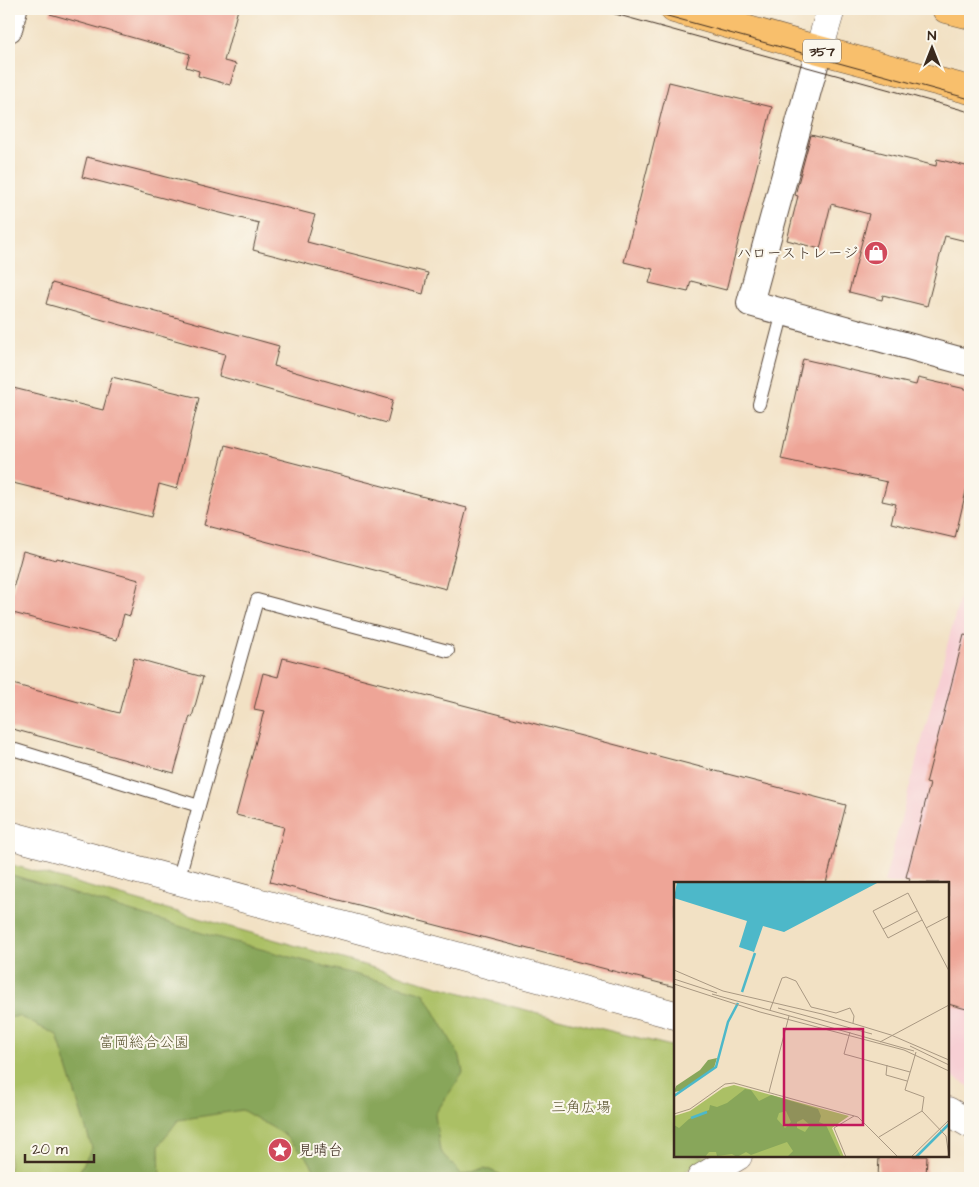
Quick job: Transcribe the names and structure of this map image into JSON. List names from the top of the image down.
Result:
{
  "streets": {
    "highway": ["357"]
  },
  "parks": ["富岡総合公園", "三角広場"],
  "places": {
    "shop": ["ハローストレージ"],
    "place": ["見晴台"]
  },
  "scale_bar": "20 m",
  "north": "top"
}
